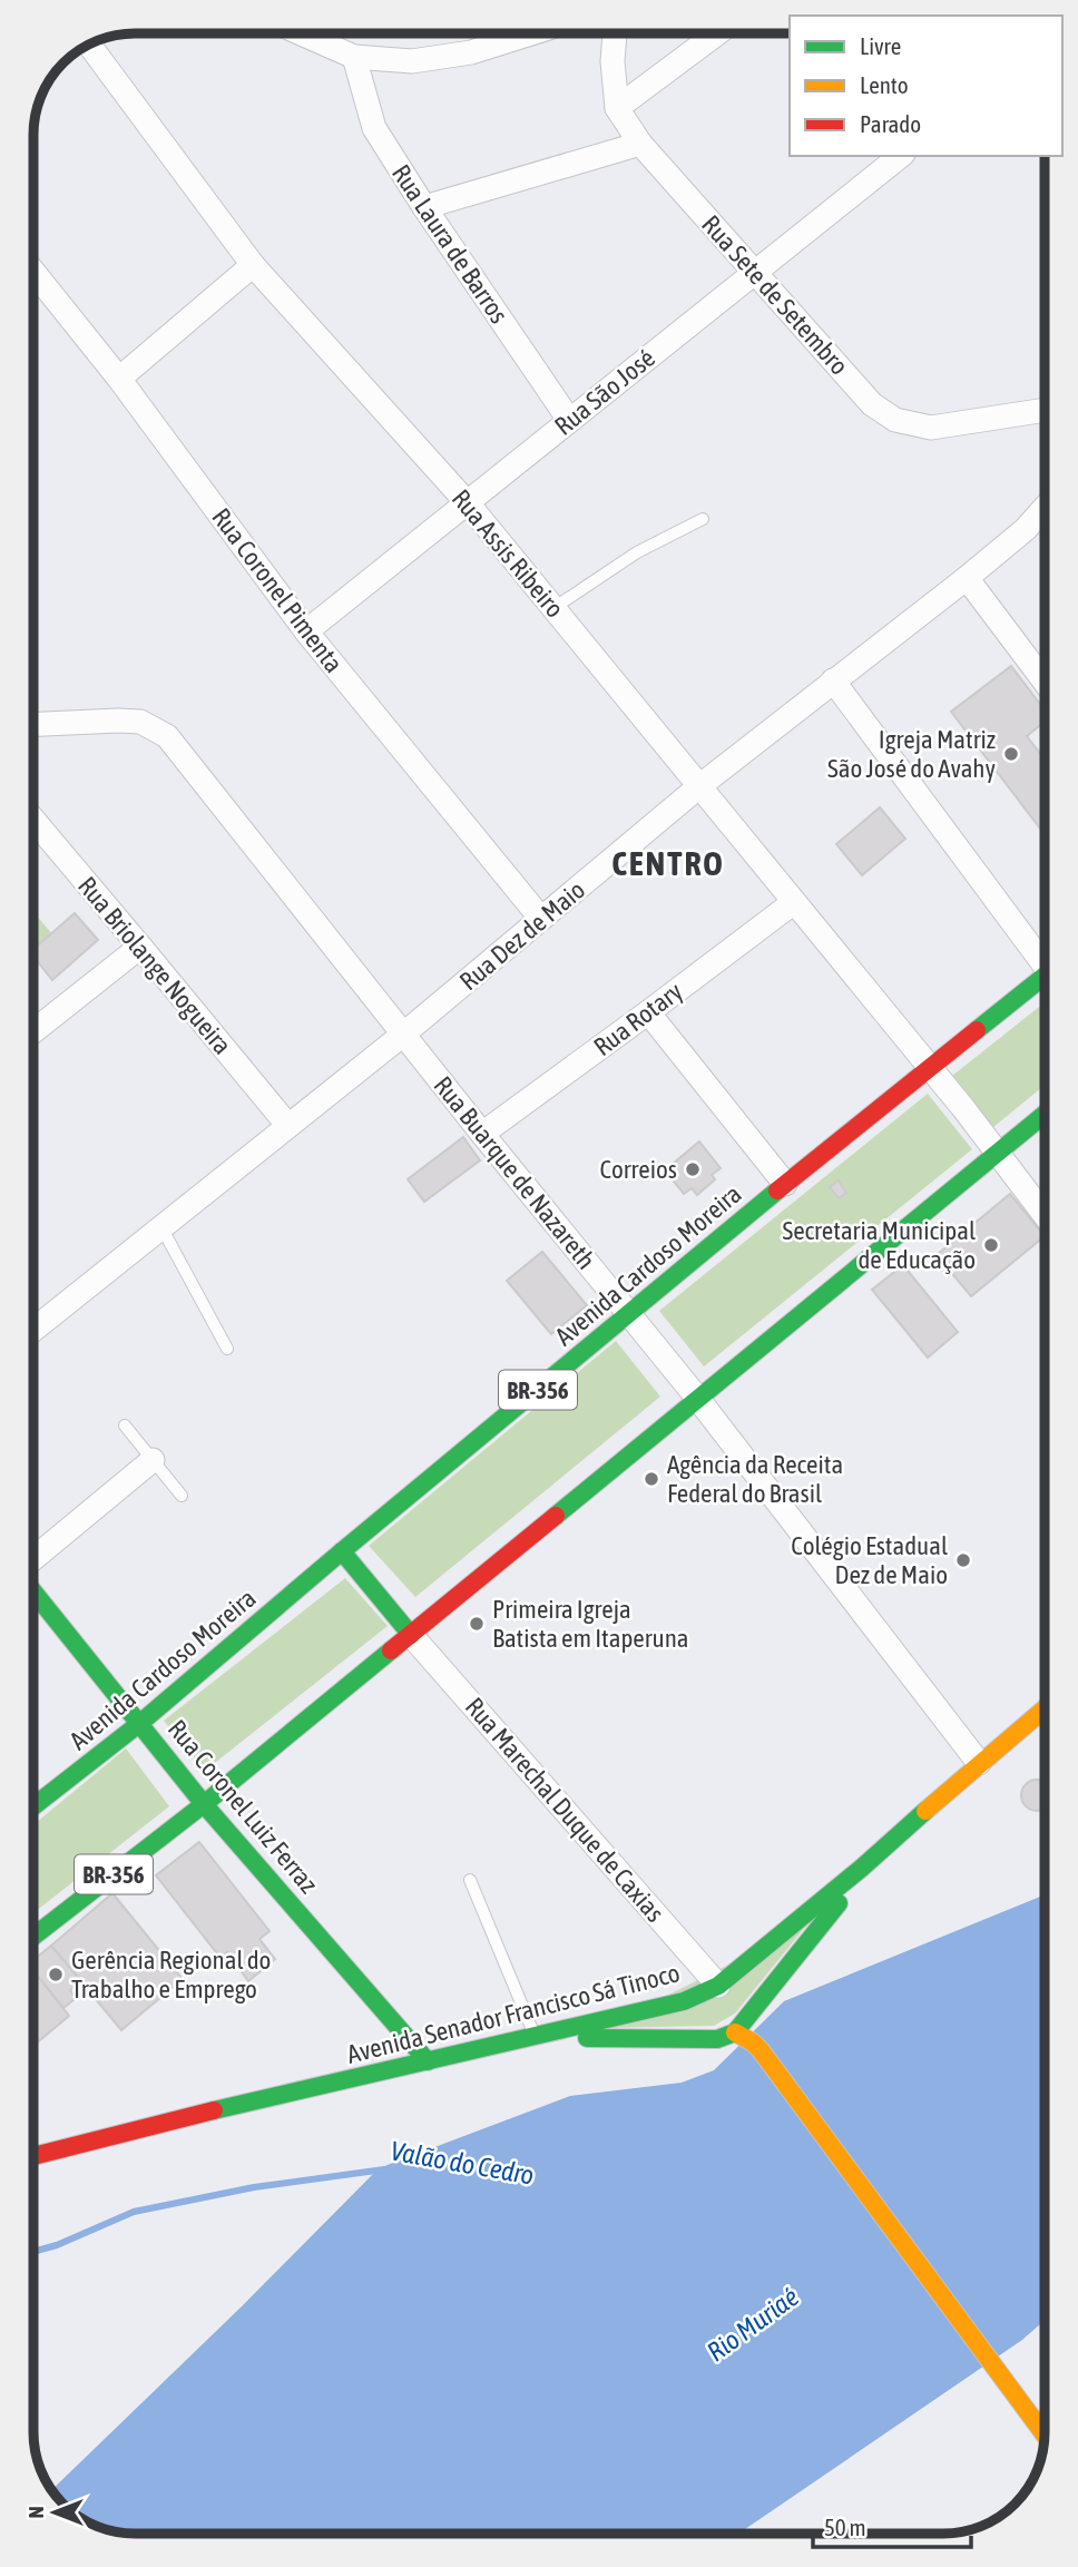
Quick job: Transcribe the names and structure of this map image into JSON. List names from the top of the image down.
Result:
{
  "streets": {
    "main road": [
      "Avenida Cardoso Moreira",
      "BR-356",
      "Rua Coronel Luiz Ferraz",
      "Avenida Senador Francisco Sá Tinoco"
    ],
    "street": [
      "Rua Laura de Barros",
      "Rua Sete de Setembro",
      "Rua São José",
      "Rua Assis Ribeiro",
      "Rua Coronel Pimenta",
      "Rua Dez de Maio",
      "Rua Briolange Nogueira",
      "Rua Rotary",
      "Rua Buarque de Nazareth",
      "Rua Marechal Duque de Caxias"
    ]
  },
  "crossings": [
    ["Rua Laura de Barros", "Rua São José"],
    ["Rua Sete de Setembro", "Rua São José"],
    ["Rua São José", "Rua Assis Ribeiro"],
    ["Rua São José", "Rua Coronel Pimenta"],
    ["Rua Assis Ribeiro", "Rua Dez de Maio"],
    ["Rua Assis Ribeiro", "Rua Rotary"],
    ["Rua Assis Ribeiro", "Avenida Cardoso Moreira"],
    ["Rua Assis Ribeiro", "BR-356"],
    ["Rua Coronel Pimenta", "Rua Dez de Maio"],
    ["Rua Dez de Maio", "Rua Briolange Nogueira"],
    ["Rua Dez de Maio", "Rua Buarque de Nazareth"],
    ["Rua Rotary", "Rua Buarque de Nazareth"],
    ["Rua Buarque de Nazareth", "Avenida Cardoso Moreira"],
    ["Rua Buarque de Nazareth", "BR-356"],
    ["Rua Buarque de Nazareth", "Avenida Senador Francisco Sá Tinoco"],
    ["Avenida Cardoso Moreira", "Rua Coronel Luiz Ferraz"],
    ["BR-356", "Rua Coronel Luiz Ferraz"],
    ["BR-356", "Rua Marechal Duque de Caxias"],
    ["Rua Coronel Luiz Ferraz", "Avenida Senador Francisco Sá Tinoco"],
    ["Rua Marechal Duque de Caxias", "Avenida Senador Francisco Sá Tinoco"]
  ],
  "districts": ["CENTRO"],
  "water": ["Valão do Cedro", "Rio Muriaé"],
  "places": [
    "Igreja Matriz São José do Avahy",
    "Correios",
    "Secretaria Municipal de Educação",
    "Agência da Receita Federal do Brasil",
    "Colégio Estadual Dez de Maio",
    "Primeira Igreja Batista em Itaperuna",
    "Gerência Regional do Trabalho e Emprego"
  ],
  "legend": ["Livre", "Lento", "Parado"],
  "scale_bar": "50 m",
  "north": "left"
}
